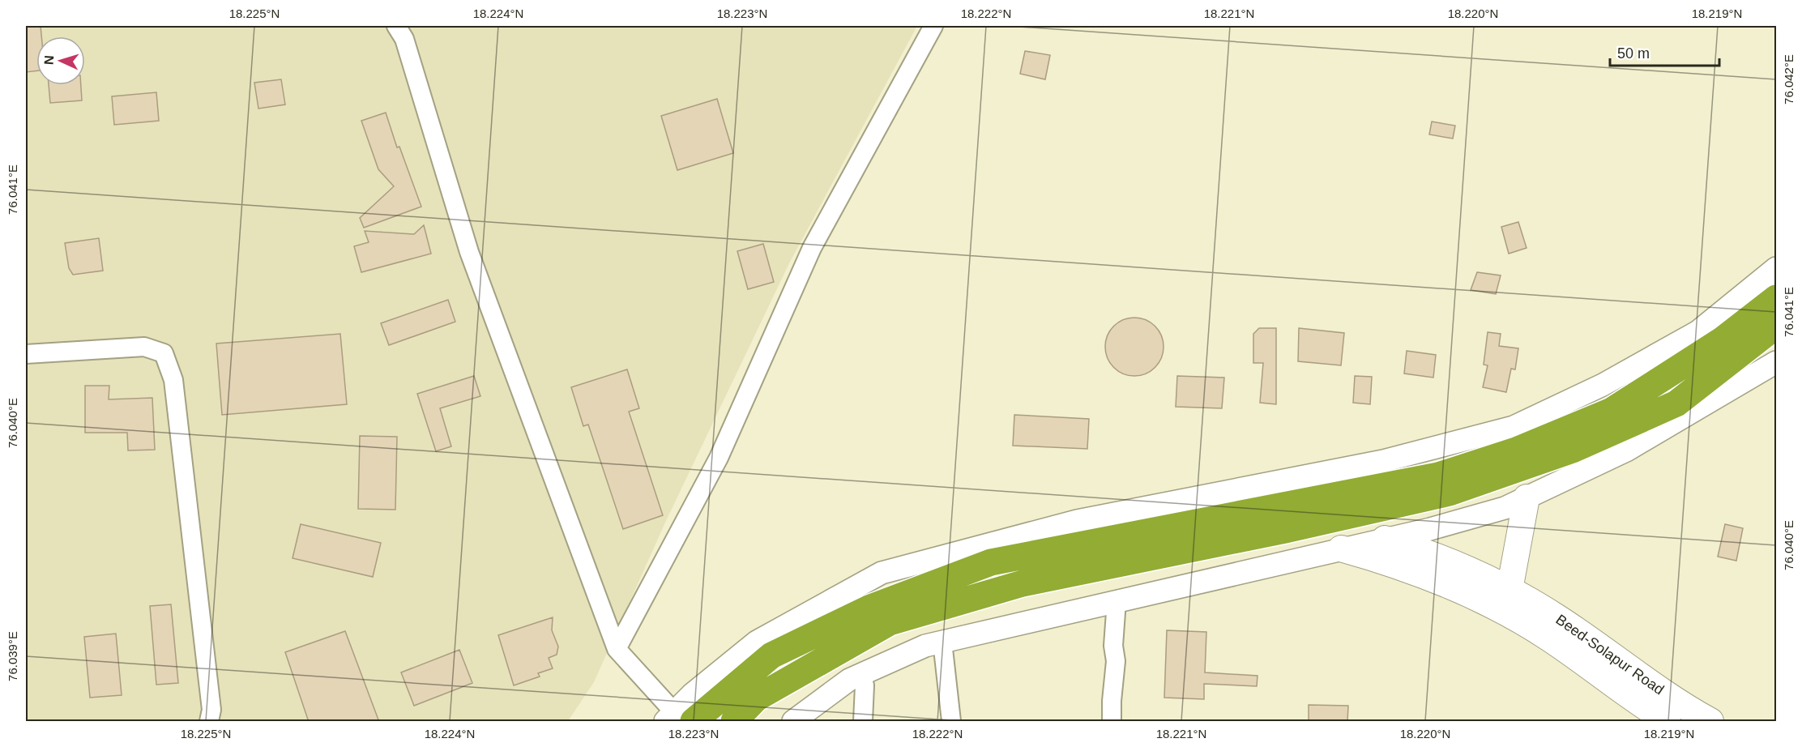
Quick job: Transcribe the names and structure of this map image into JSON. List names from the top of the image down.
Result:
{
  "streets": {
    "main road": ["Beed-Solapur Road"]
  },
  "scale_bar": "50 m",
  "north": "left",
  "coordinates": [
    "18.225°N",
    "18.224°N",
    "18.223°N",
    "18.222°N",
    "18.221°N",
    "18.220°N",
    "18.219°N",
    "76.042°E",
    "76.041°E",
    "76.040°E",
    "76.039°E"
  ]
}
